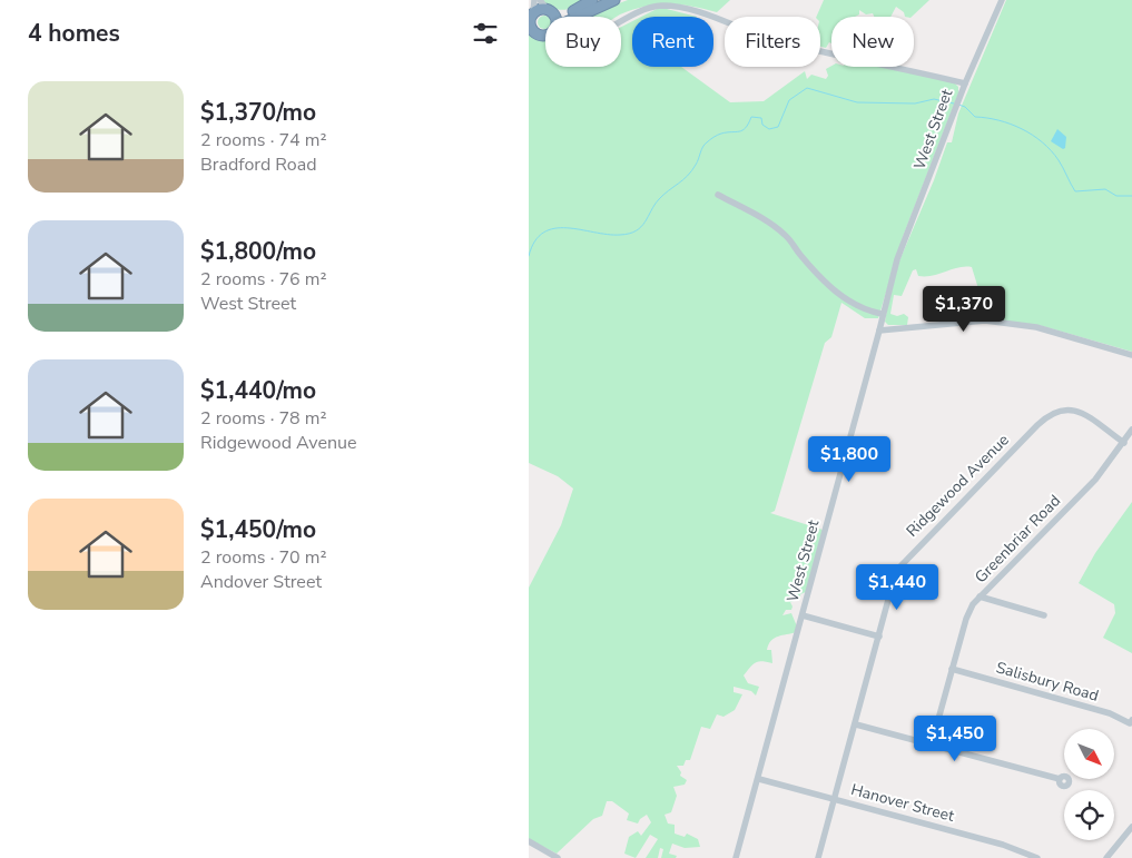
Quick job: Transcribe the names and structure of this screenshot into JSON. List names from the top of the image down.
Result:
{
  "streets": {
    "street": [
      "West Street",
      "Ridgewood Avenue",
      "Greenbriar Road",
      "Salisbury Road",
      "Hanover Street"
    ]
  },
  "crossings": [
    ["West Street", "Hanover Street"],
    ["Ridgewood Avenue", "Greenbriar Road"],
    ["Ridgewood Avenue", "Hanover Street"],
    ["Greenbriar Road", "Salisbury Road"]
  ],
  "north": "bottom right",
  "page": {
    "heading": "4 homes",
    "chip": [
      "Buy",
      "Rent",
      "Filters",
      "New"
    ],
    "list": [
      {
        "name": "$1,370/mo",
        "note": "2 rooms · 74 m² · Bradford Road"
      },
      {
        "name": "$1,800/mo",
        "note": "2 rooms · 76 m² · West Street"
      },
      {
        "name": "$1,440/mo",
        "note": "2 rooms · 78 m² · Ridgewood Avenue"
      },
      {
        "name": "$1,450/mo",
        "note": "2 rooms · 70 m² · Andover Street"
      }
    ],
    "price": [
      "$1,370",
      "$1,800",
      "$1,440",
      "$1,450"
    ]
  }
}
